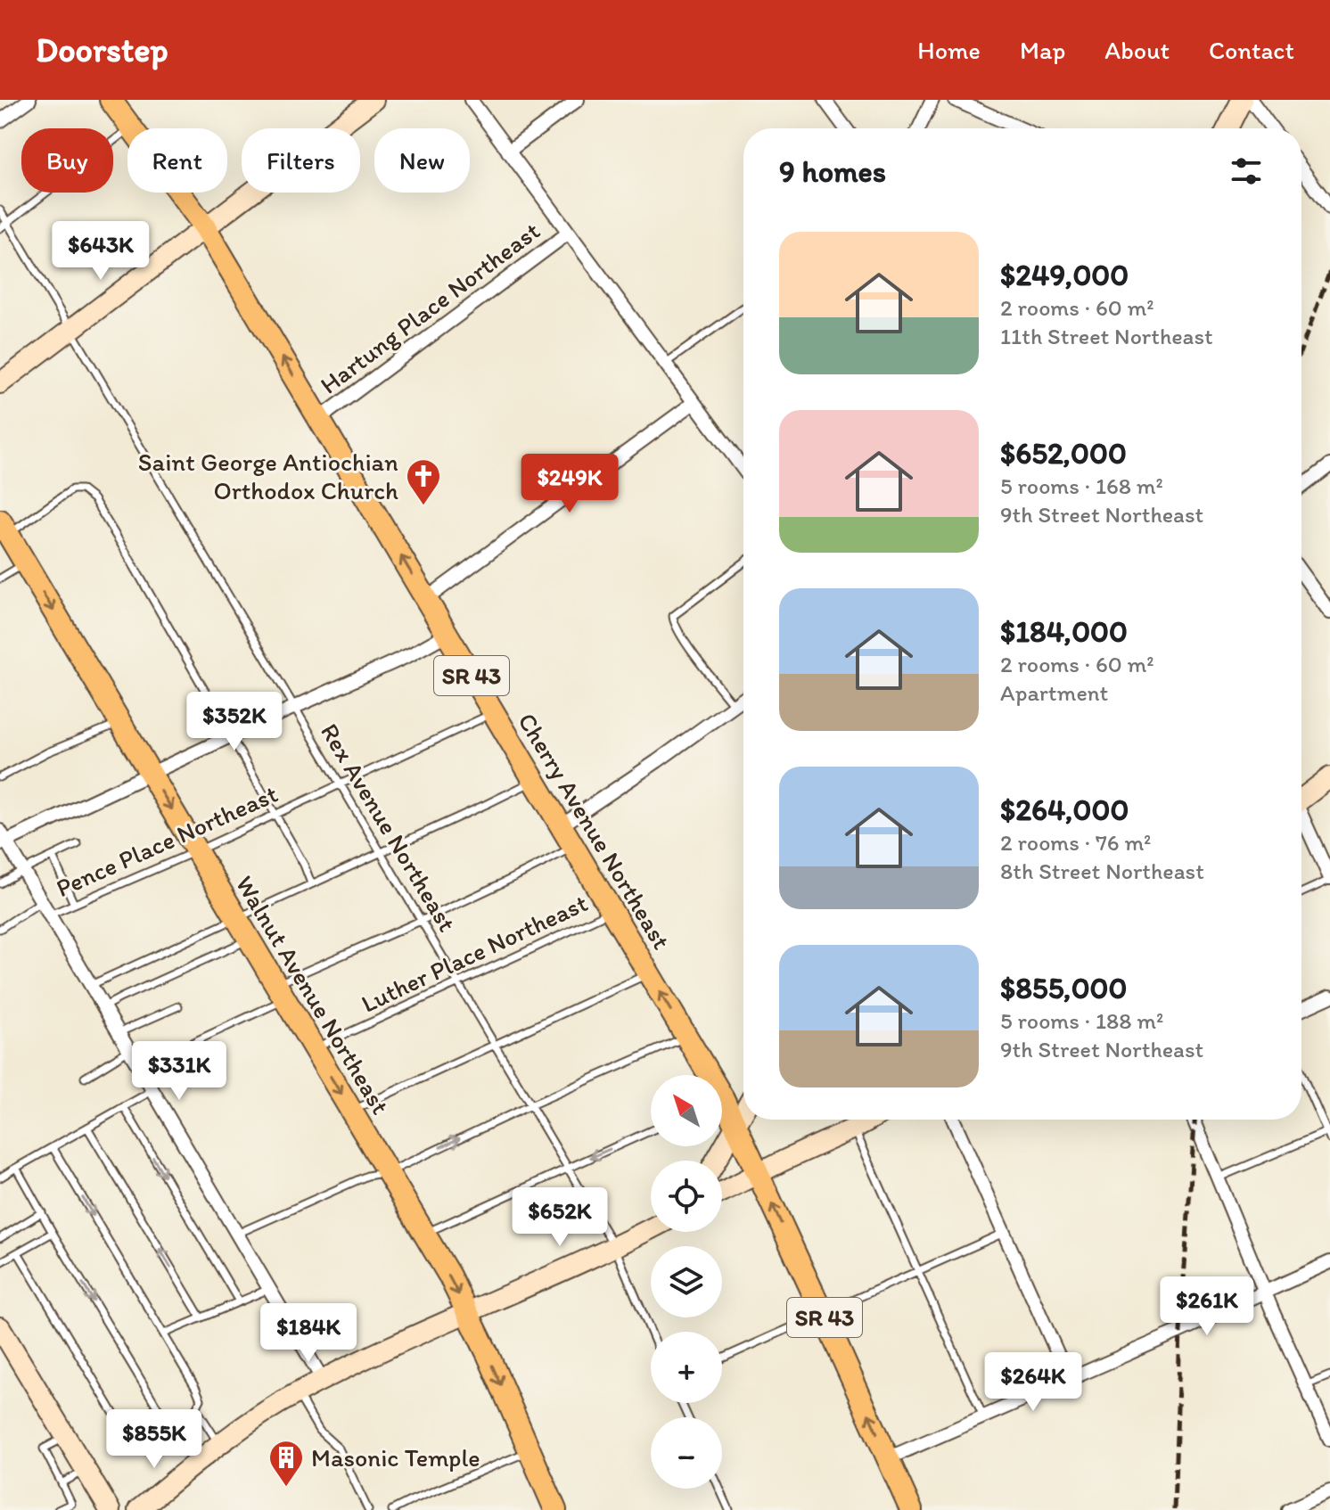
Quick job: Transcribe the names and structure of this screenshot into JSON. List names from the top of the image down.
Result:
{
  "streets": {
    "main road": ["SR 43", "Cherry Avenue Northeast", "Walnut Avenue Northeast"],
    "street": ["Hartung Place Northeast"],
    "lane": ["Rex Avenue Northeast", "Pence Place Northeast", "Luther Place Northeast"]
  },
  "crossings": [
    ["Hartung Place Northeast", "Cherry Avenue Northeast"],
    ["Rex Avenue Northeast", "Pence Place Northeast"],
    ["Rex Avenue Northeast", "Luther Place Northeast"],
    ["Cherry Avenue Northeast", "Pence Place Northeast"],
    ["Cherry Avenue Northeast", "Luther Place Northeast"],
    ["Pence Place Northeast", "Walnut Avenue Northeast"],
    ["Luther Place Northeast", "Walnut Avenue Northeast"]
  ],
  "one_way": ["Cherry Avenue Northeast", "Walnut Avenue Northeast"],
  "places": {
    "church": ["Saint George Antiochian Orthodox Church"],
    "building": ["Masonic Temple"]
  },
  "north": "top left",
  "page": {
    "header": "Doorstep",
    "nav": [
      "Home",
      "Map",
      "About",
      "Contact"
    ],
    "chip": [
      "Buy",
      "Rent",
      "Filters",
      "New"
    ],
    "heading": "9 homes",
    "list": [
      {
        "name": "$249,000",
        "note": "2 rooms · 60 m² · 11th Street Northeast"
      },
      {
        "name": "$652,000",
        "note": "5 rooms · 168 m² · 9th Street Northeast"
      },
      {
        "name": "$184,000",
        "note": "2 rooms · 60 m² · Apartment"
      },
      {
        "name": "$264,000",
        "note": "2 rooms · 76 m² · 8th Street Northeast"
      },
      {
        "name": "$855,000",
        "note": "5 rooms · 188 m² · 9th Street Northeast"
      }
    ],
    "price": [
      "$643K",
      "$249K",
      "$352K",
      "$331K",
      "$652K",
      "$261K",
      "$184K",
      "$264K",
      "$855K"
    ],
    "map_buttons": ["+", "−"]
  }
}
